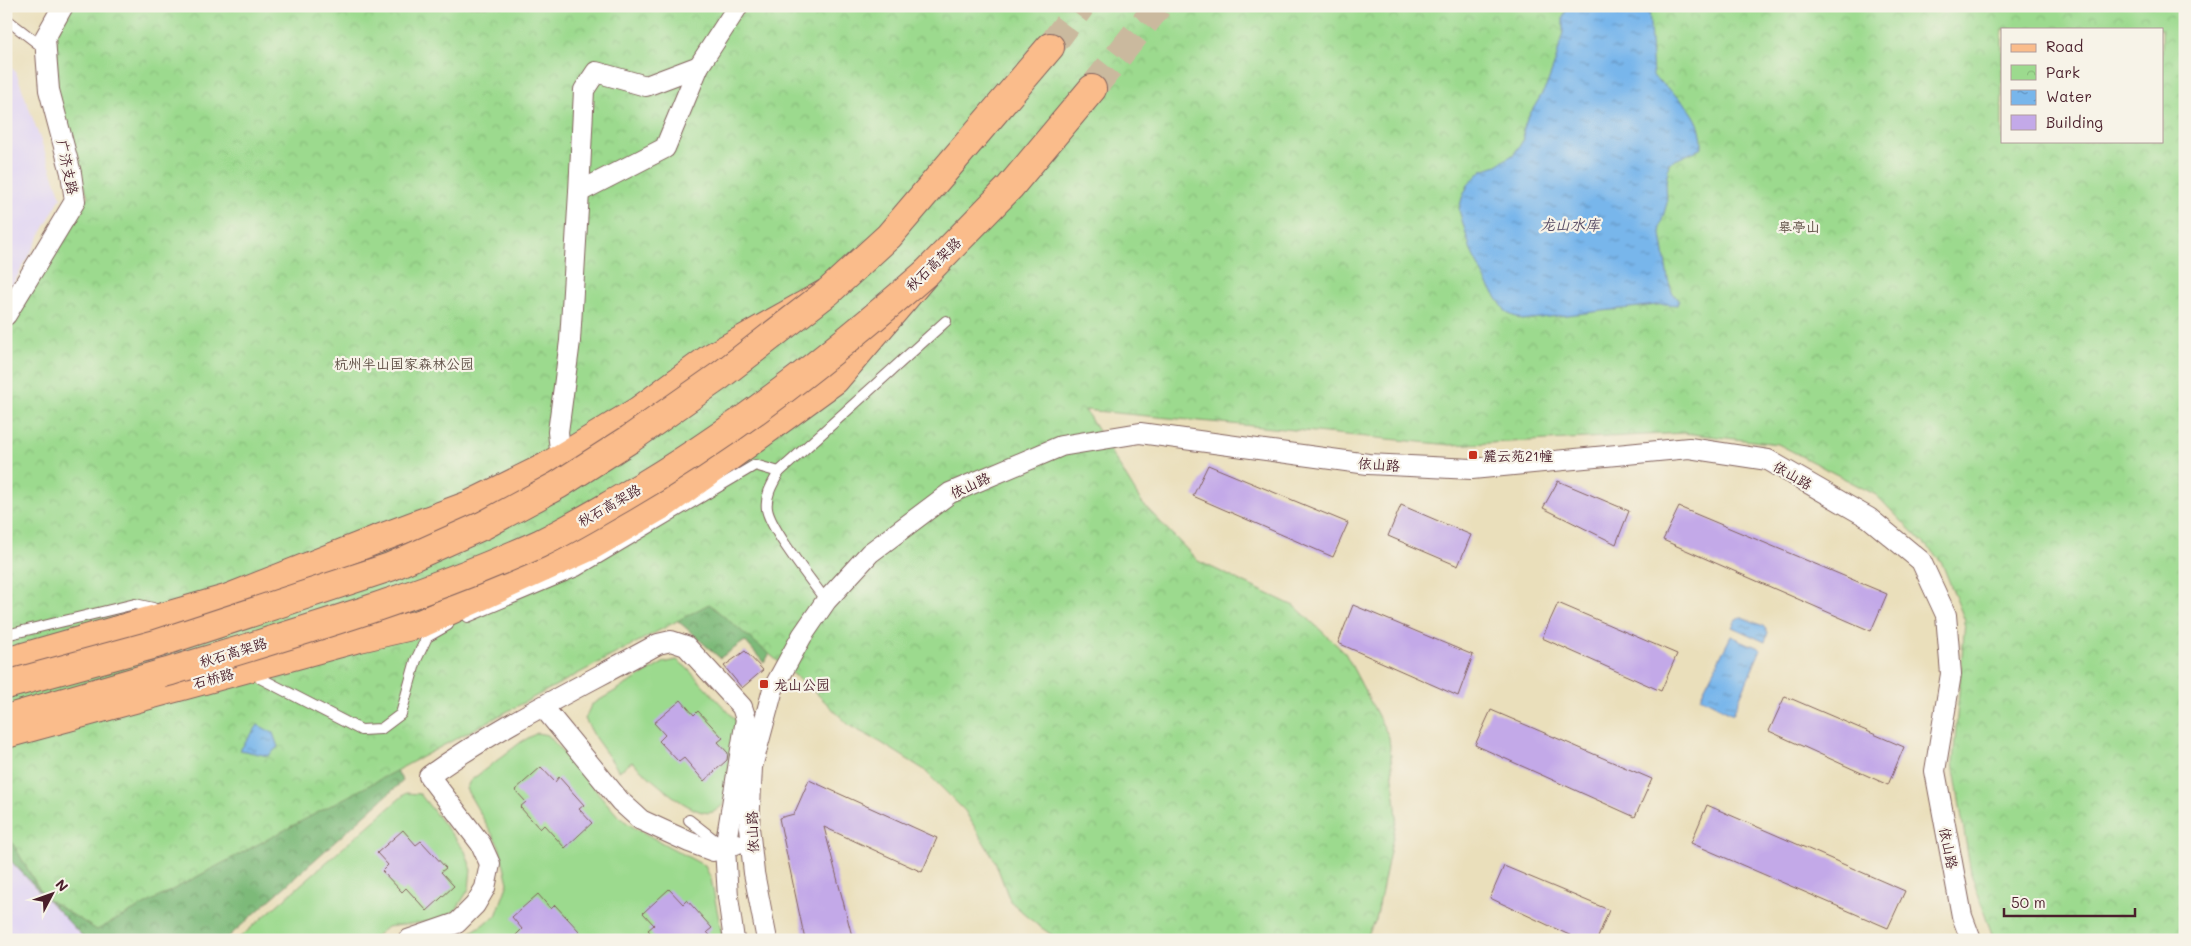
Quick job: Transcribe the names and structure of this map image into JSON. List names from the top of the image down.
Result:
{
  "streets": {
    "main road": ["秋石高架路", "石桥路"],
    "street": ["广济支路", "依山路"]
  },
  "crossings": [
    ["秋石高架路", "石桥路"]
  ],
  "water": ["龙山水库"],
  "parks": ["皋亭山", "杭州半山国家森林公园"],
  "places": {
    "transit": ["麓云苑21幢", "龙山公园"]
  },
  "legend": [
    "Road",
    "Park",
    "Water",
    "Building"
  ],
  "scale_bar": "50 m",
  "north": "top right"
}
